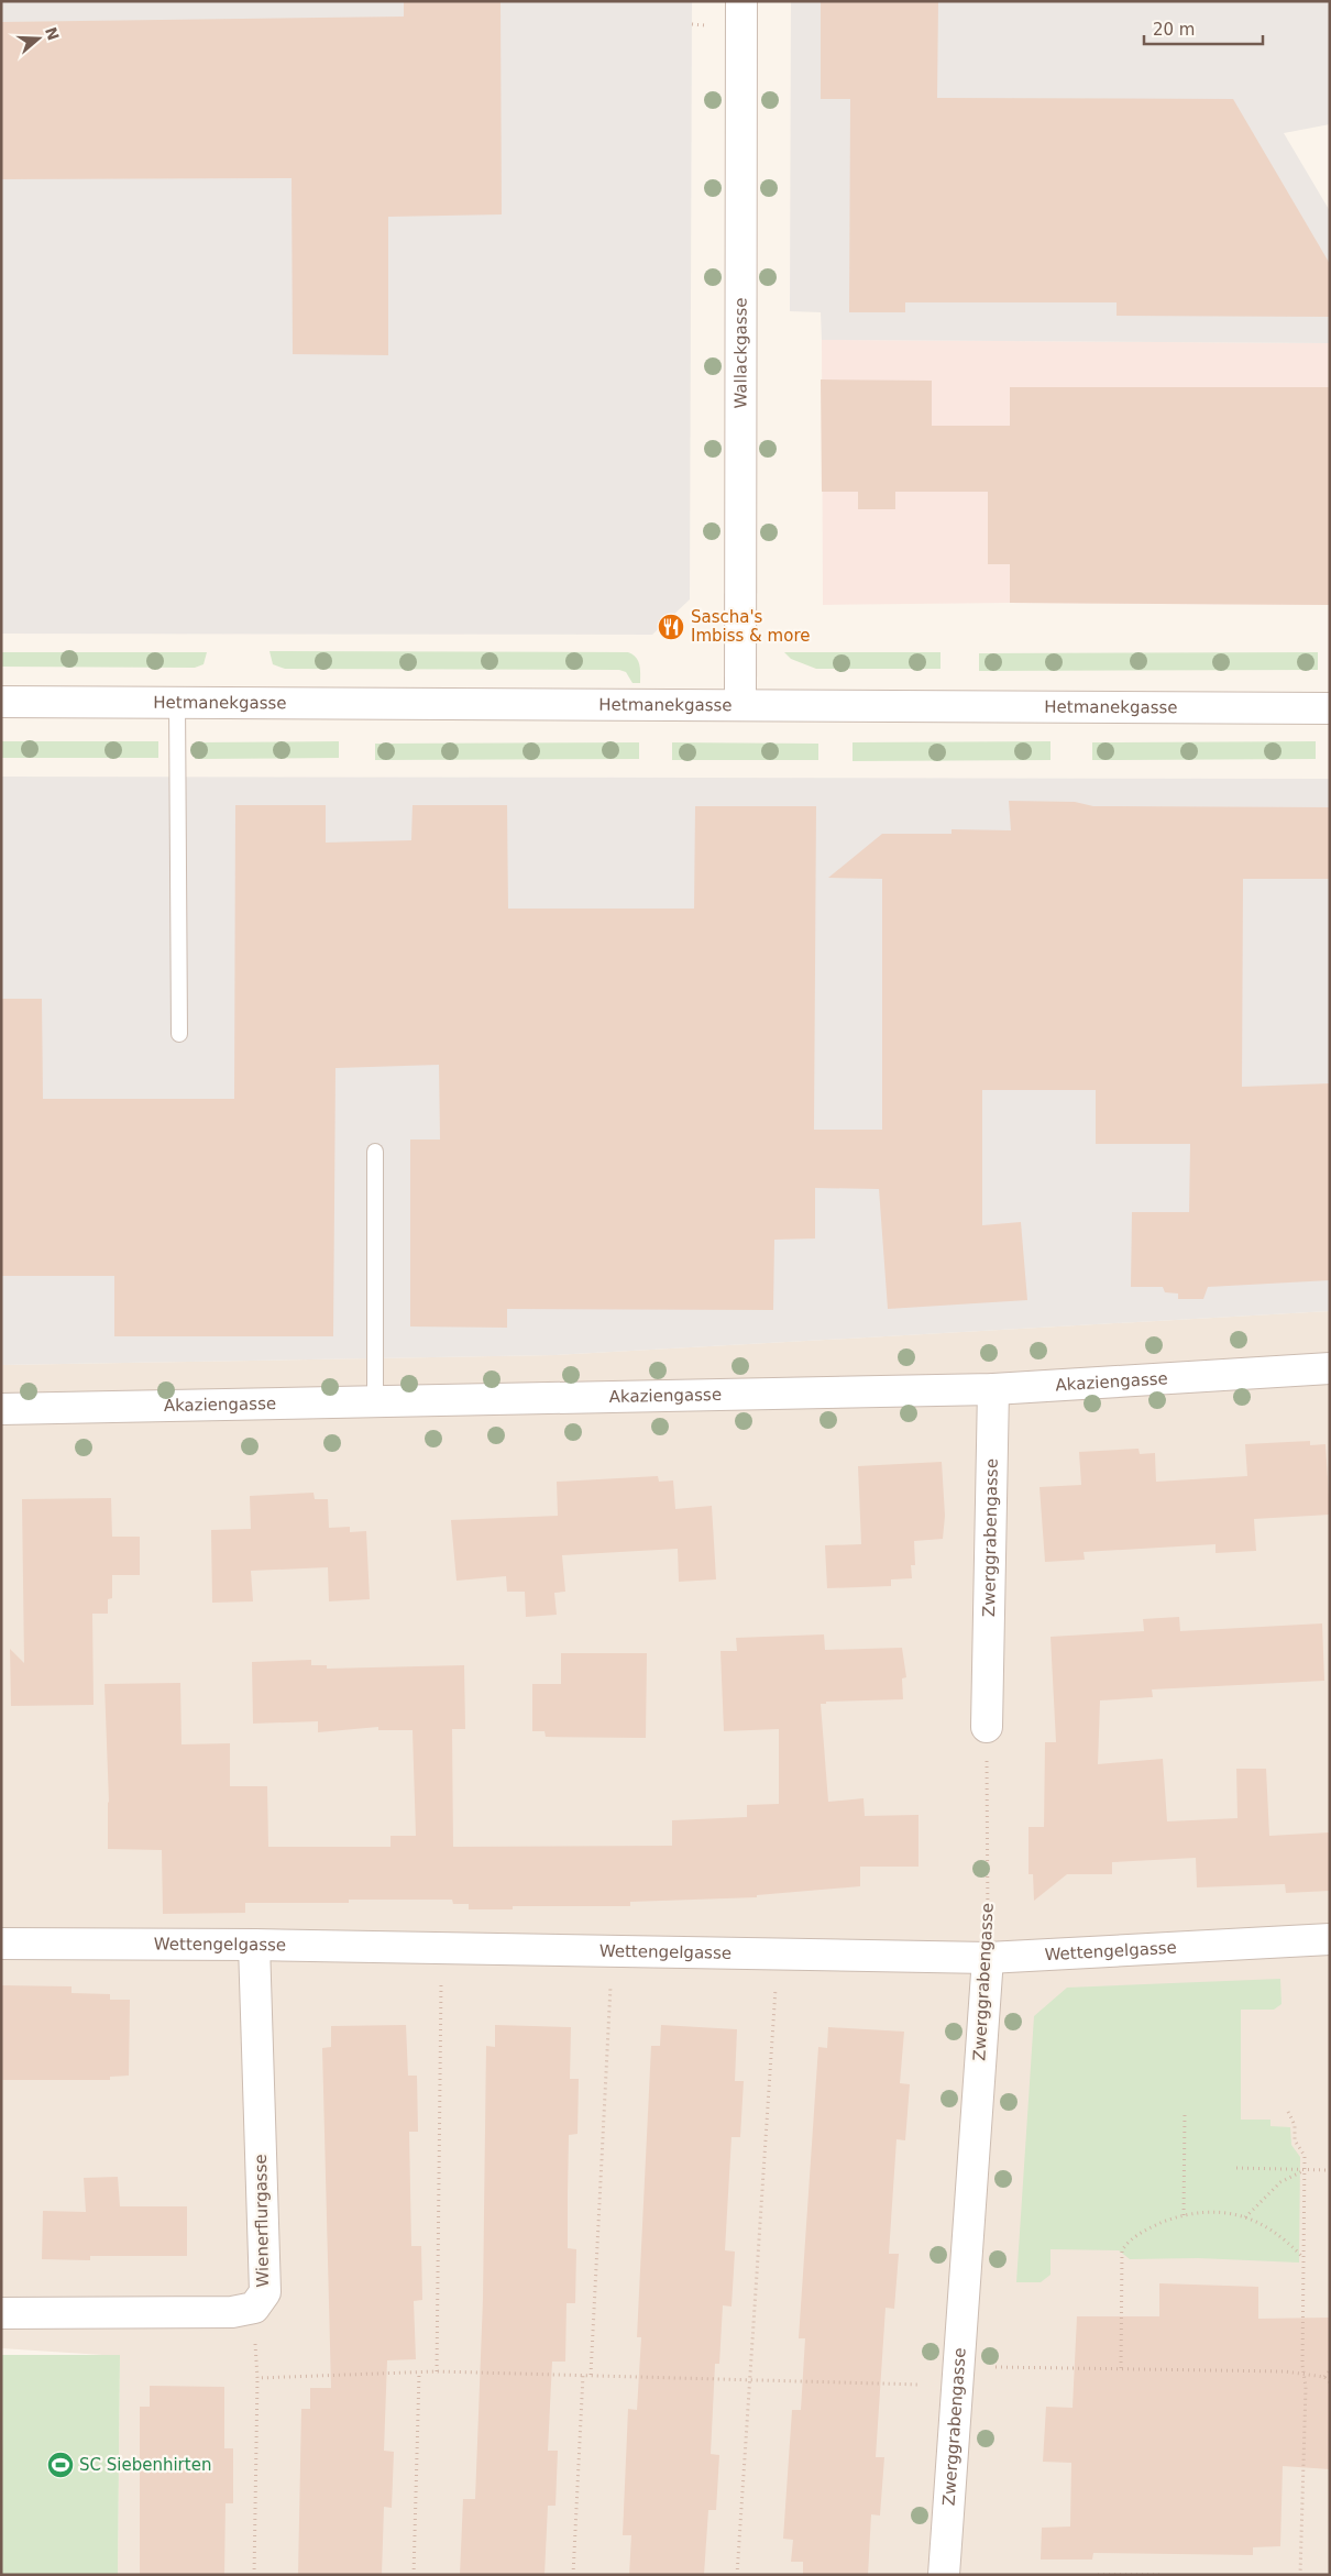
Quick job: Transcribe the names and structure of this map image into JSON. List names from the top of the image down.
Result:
{
  "streets": {
    "street": [
      "Wallackgasse",
      "Hetmanekgasse",
      "Akaziengasse",
      "Zwerggrabengasse",
      "Wettengelgasse",
      "Wienerflurgasse"
    ]
  },
  "crossings": [
    ["Wallackgasse", "Hetmanekgasse"],
    ["Akaziengasse", "Zwerggrabengasse"],
    ["Zwerggrabengasse", "Wettengelgasse"],
    ["Wettengelgasse", "Wienerflurgasse"]
  ],
  "places": {
    "restaurant": ["Sascha's Imbiss & more"],
    "sports": ["SC Siebenhirten"]
  },
  "scale_bar": "20 m",
  "north": "right"
}
